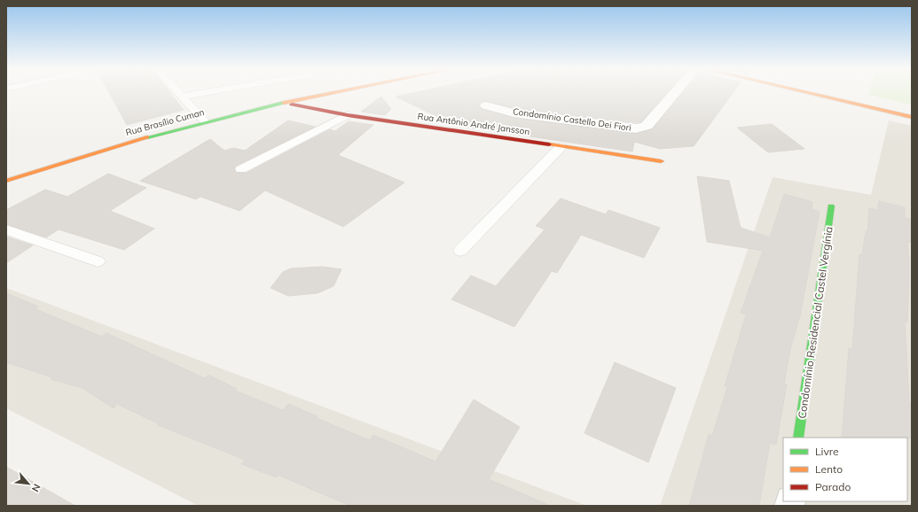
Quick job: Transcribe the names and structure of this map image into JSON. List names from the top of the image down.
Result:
{
  "streets": {
    "street": [
      "Condomínio Castello Dei Fiori",
      "Rua Brasílio Cuman",
      "Rua Antônio André Jansson",
      "Condomínio Residencial Castel Vergínia"
    ]
  },
  "crossings": [
    ["Rua Brasílio Cuman", "Rua Antônio André Jansson"]
  ],
  "legend": ["Livre", "Lento", "Parado"],
  "north": "bottom right"
}
